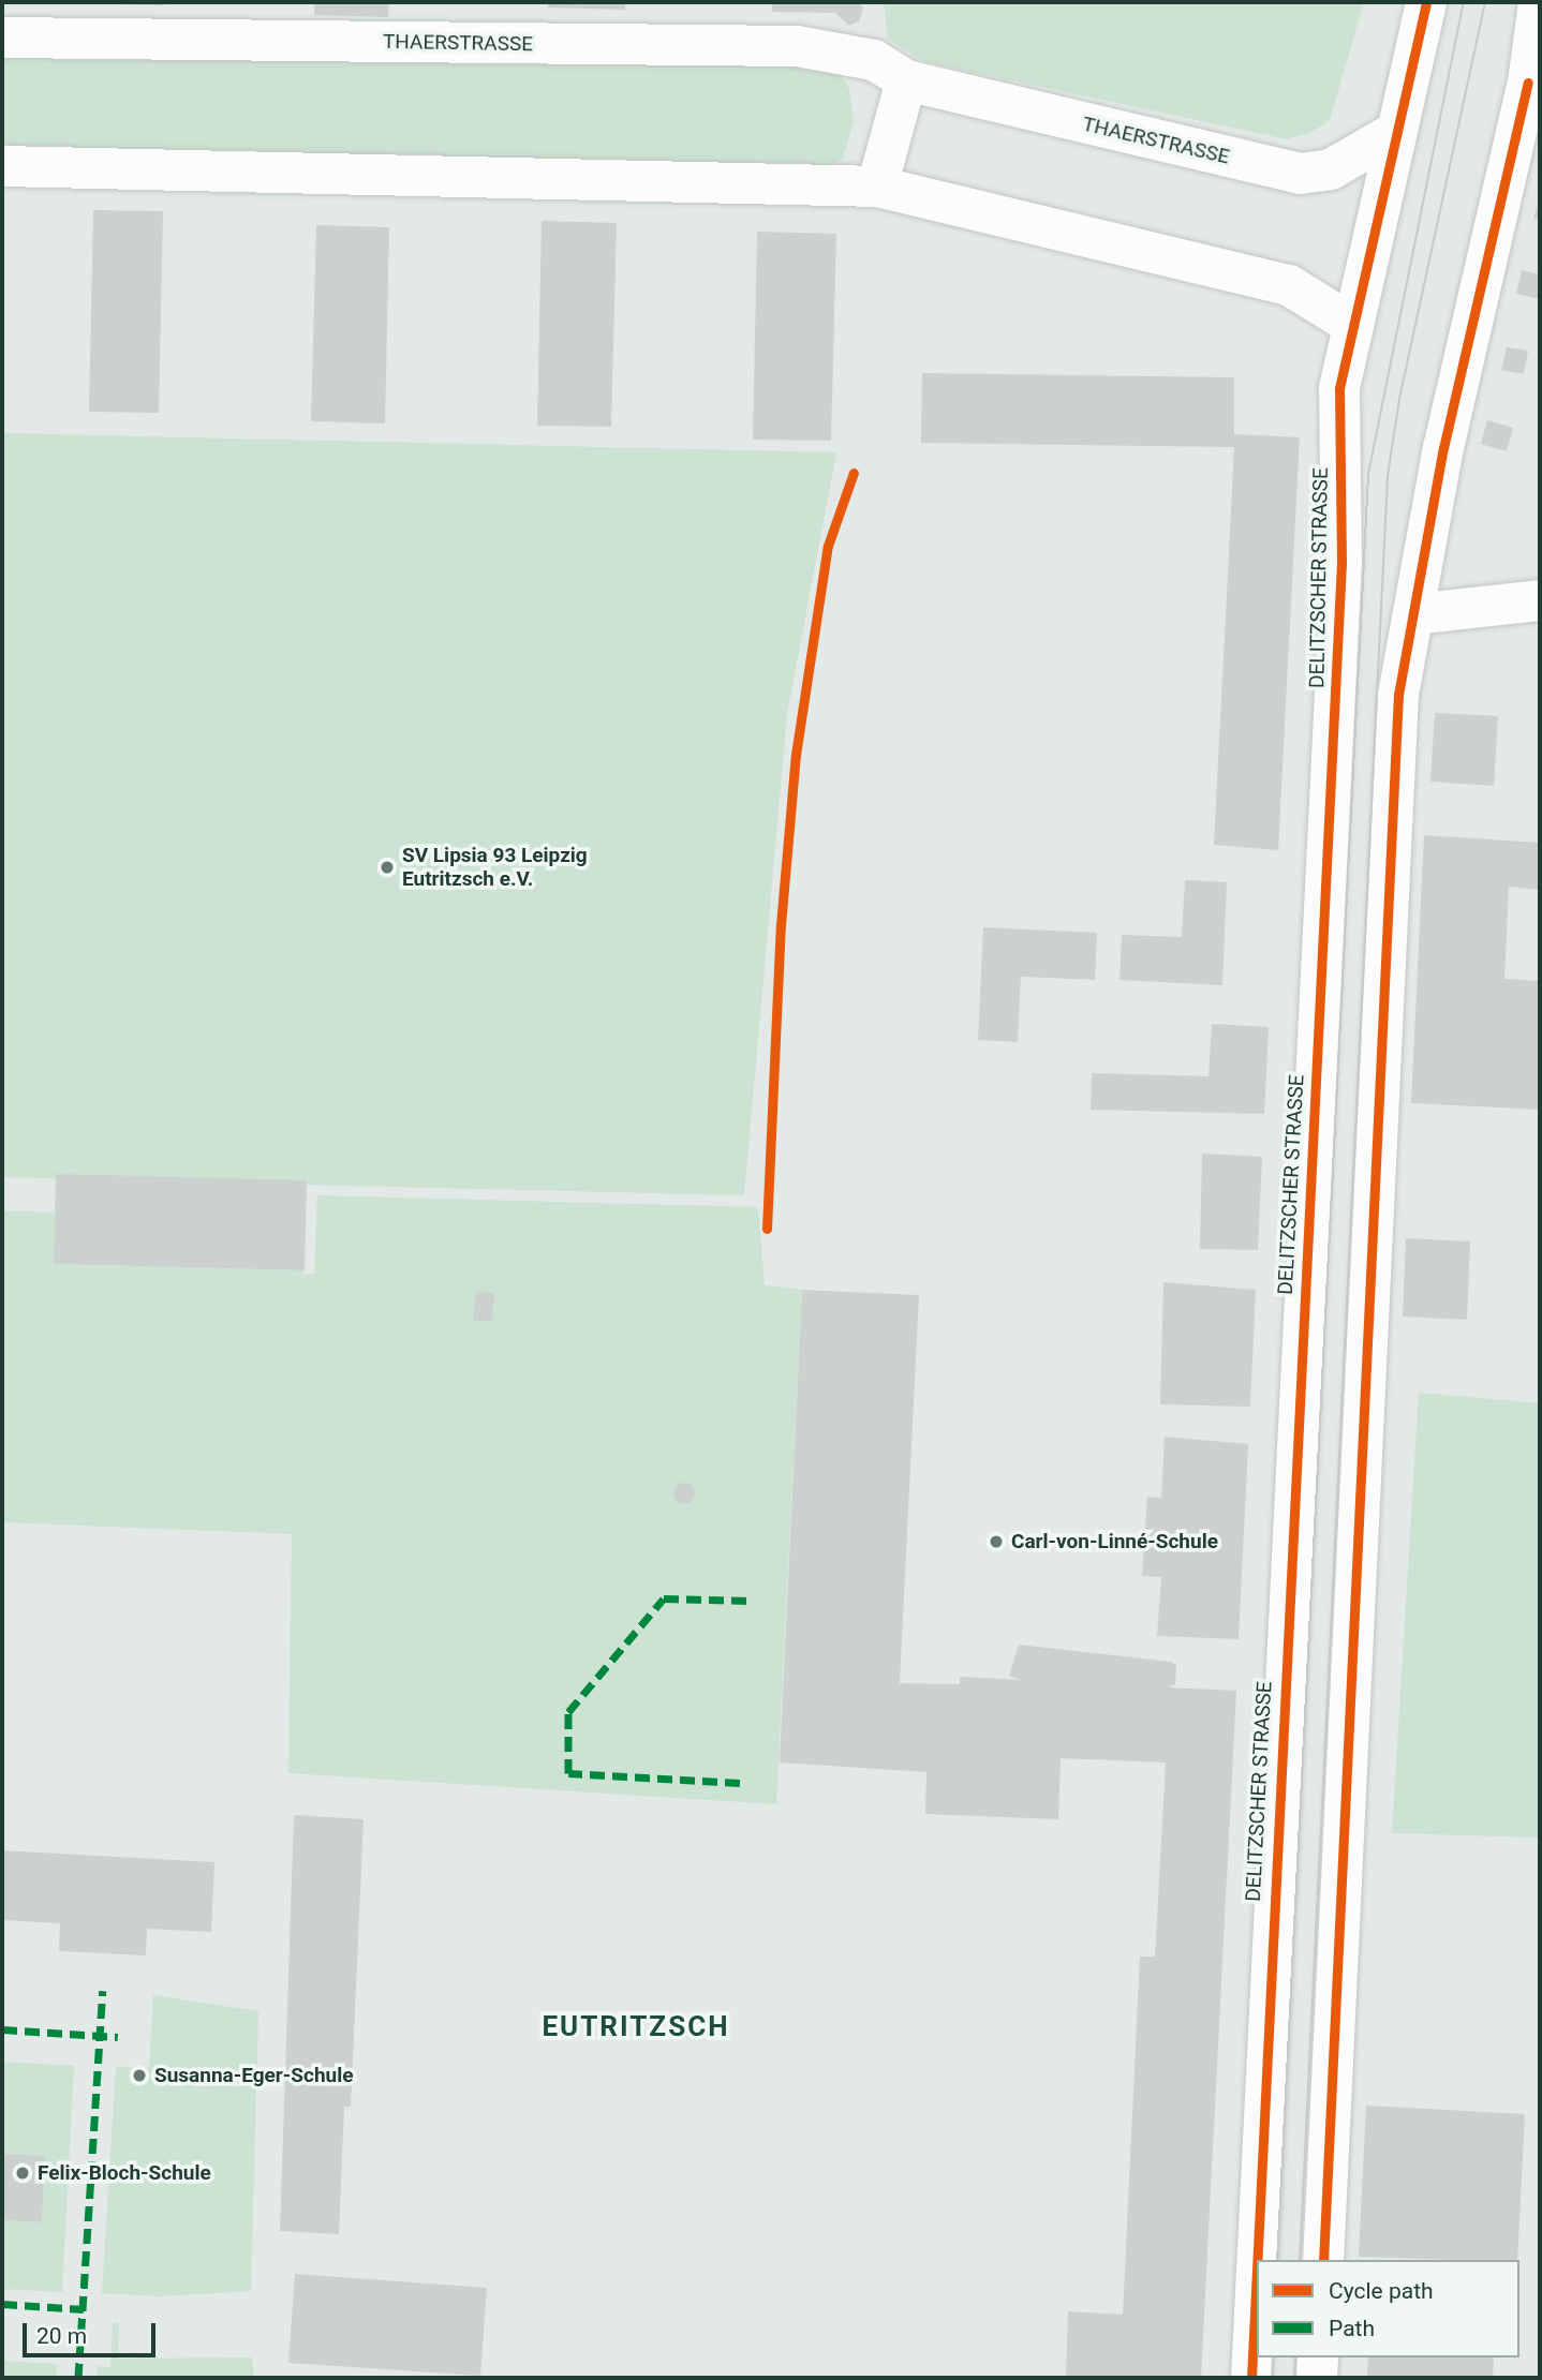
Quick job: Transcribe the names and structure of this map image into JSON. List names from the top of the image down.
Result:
{
  "streets": {
    "main road": ["THAERSTRASSE", "DELITZSCHER STRASSE"]
  },
  "crossings": [
    ["THAERSTRASSE", "DELITZSCHER STRASSE"]
  ],
  "districts": ["EUTRITZSCH"],
  "places": [
    "SV Lipsia 93 Leipzig Eutritzsch e.V.",
    "Carl-von-Linné-Schule",
    "Susanna-Eger-Schule",
    "Felix-Bloch-Schule"
  ],
  "legend": ["Cycle path", "Path"],
  "scale_bar": "20 m"
}
